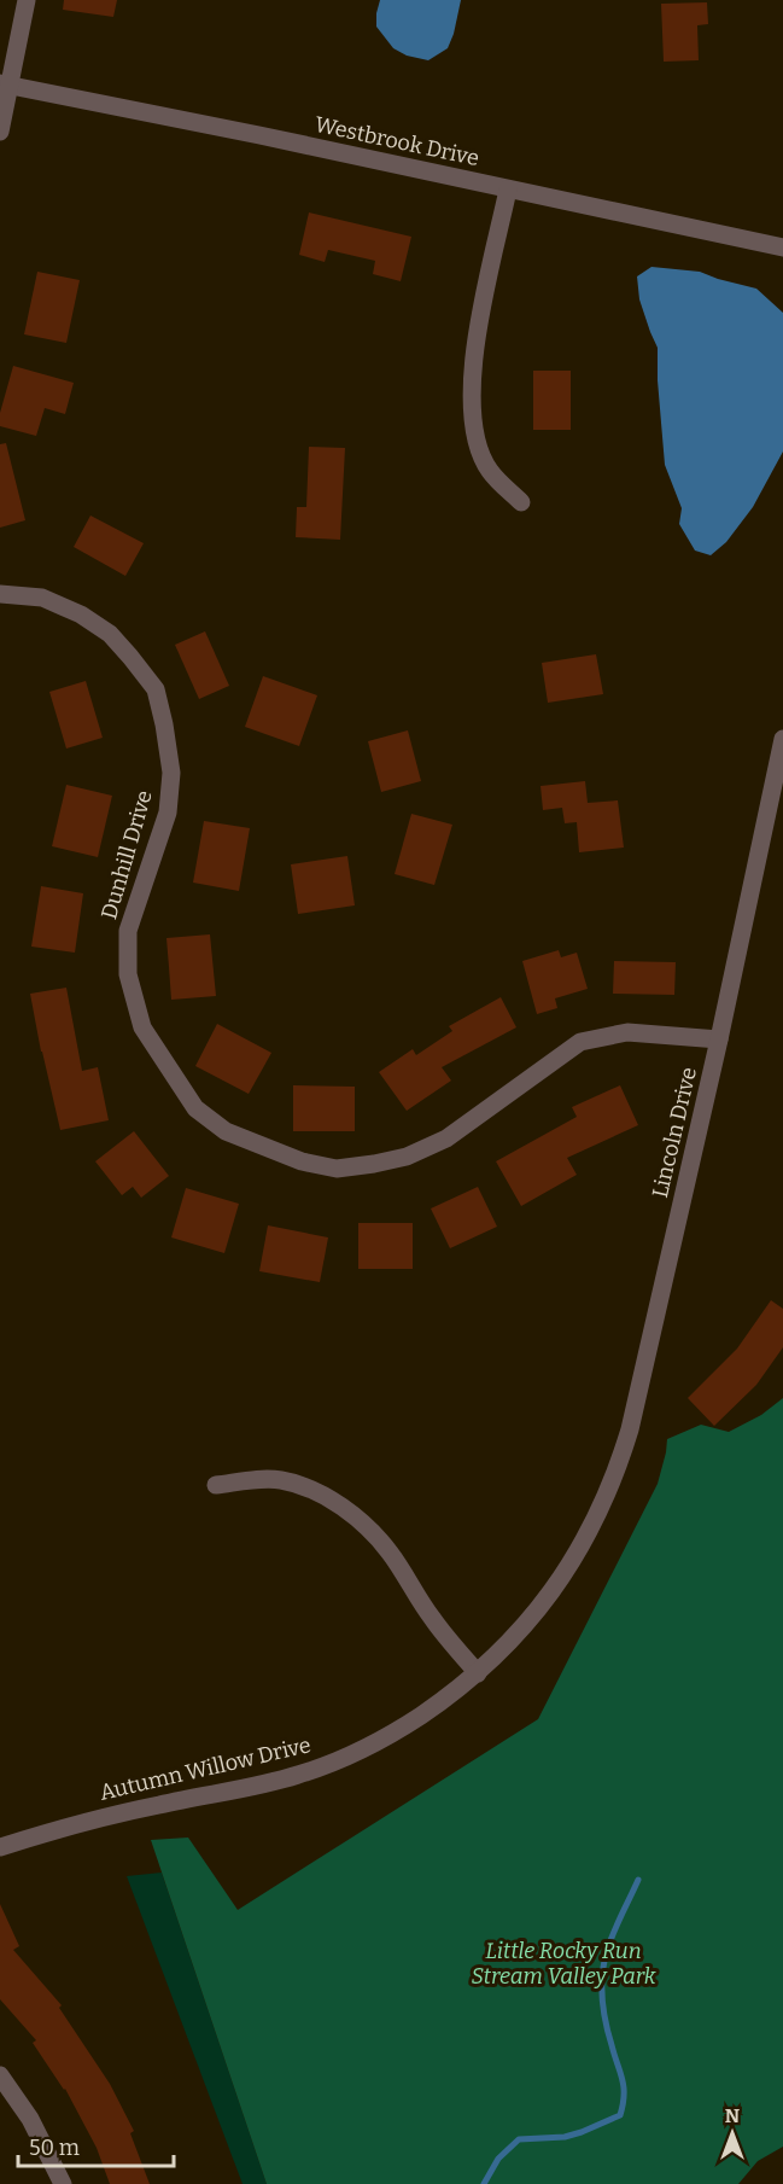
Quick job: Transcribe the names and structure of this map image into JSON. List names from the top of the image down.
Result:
{
  "streets": {
    "street": [
      "Westbrook Drive",
      "Dunhill Drive",
      "Lincoln Drive",
      "Autumn Willow Drive"
    ]
  },
  "crossings": [
    ["Dunhill Drive", "Lincoln Drive"],
    ["Lincoln Drive", "Autumn Willow Drive"]
  ],
  "parks": ["Little Rocky Run Stream Valley Park"],
  "scale_bar": "50 m",
  "north": "top"
}
